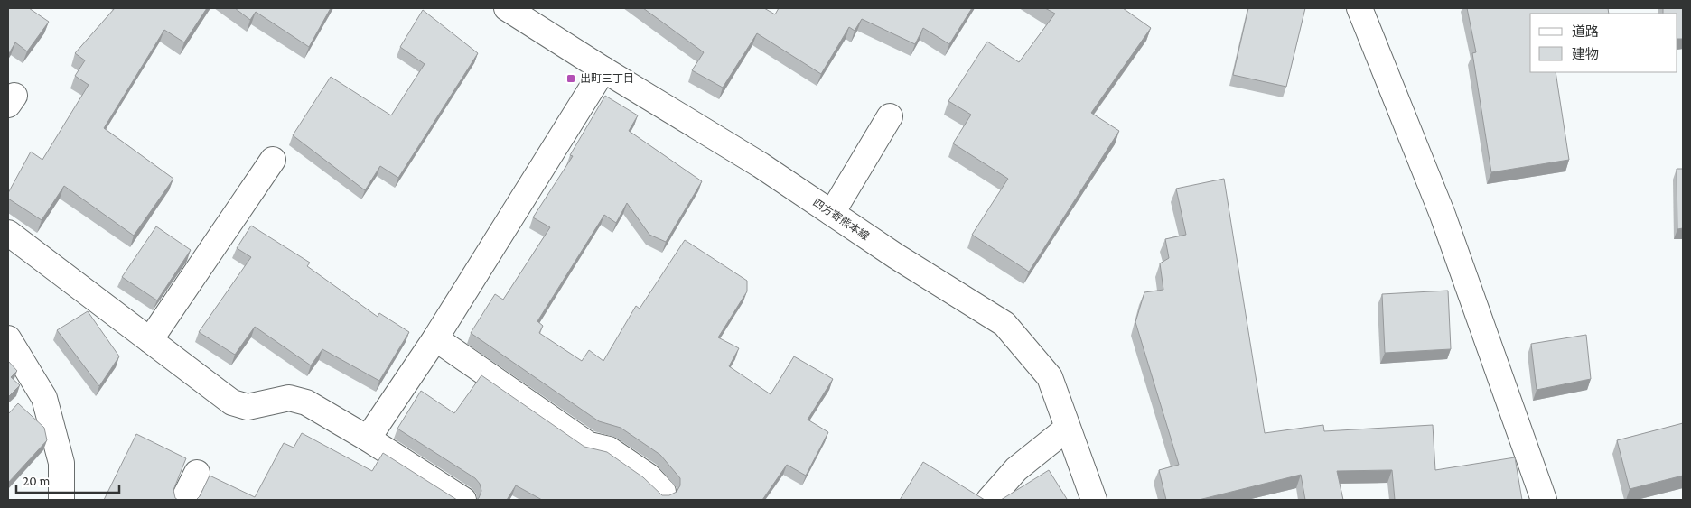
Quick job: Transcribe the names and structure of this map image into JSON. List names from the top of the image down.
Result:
{
  "streets": {
    "street": ["四方寄熊本線"]
  },
  "places": {
    "transit": ["出町三丁目"]
  },
  "legend": ["道路", "建物"],
  "scale_bar": "20 m"
}
